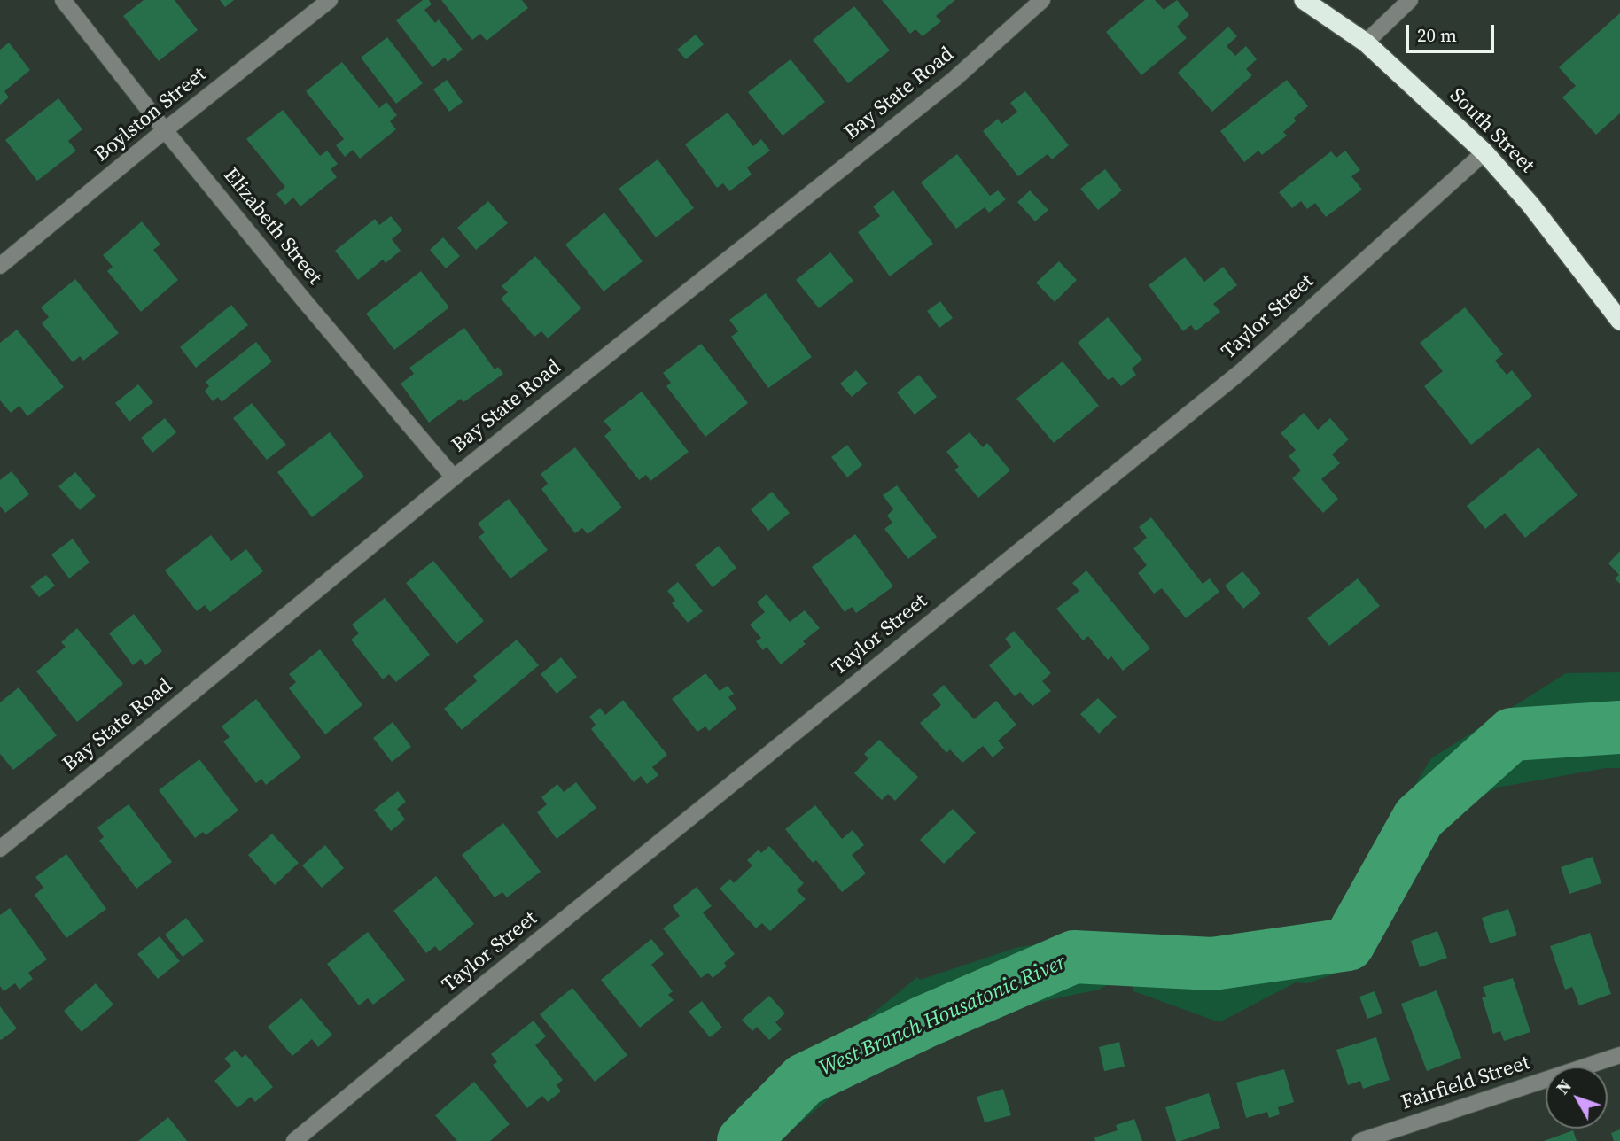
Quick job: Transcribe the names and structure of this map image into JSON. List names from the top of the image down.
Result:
{
  "streets": {
    "highway": ["South Street"],
    "street": [
      "Bay State Road",
      "Boylston Street",
      "Elizabeth Street",
      "Taylor Street",
      "Fairfield Street"
    ]
  },
  "crossings": [
    ["Bay State Road", "Elizabeth Street"],
    ["Boylston Street", "Elizabeth Street"],
    ["South Street", "Taylor Street"]
  ],
  "water": ["West Branch Housatonic River"],
  "scale_bar": "20 m",
  "north": "top left"
}
